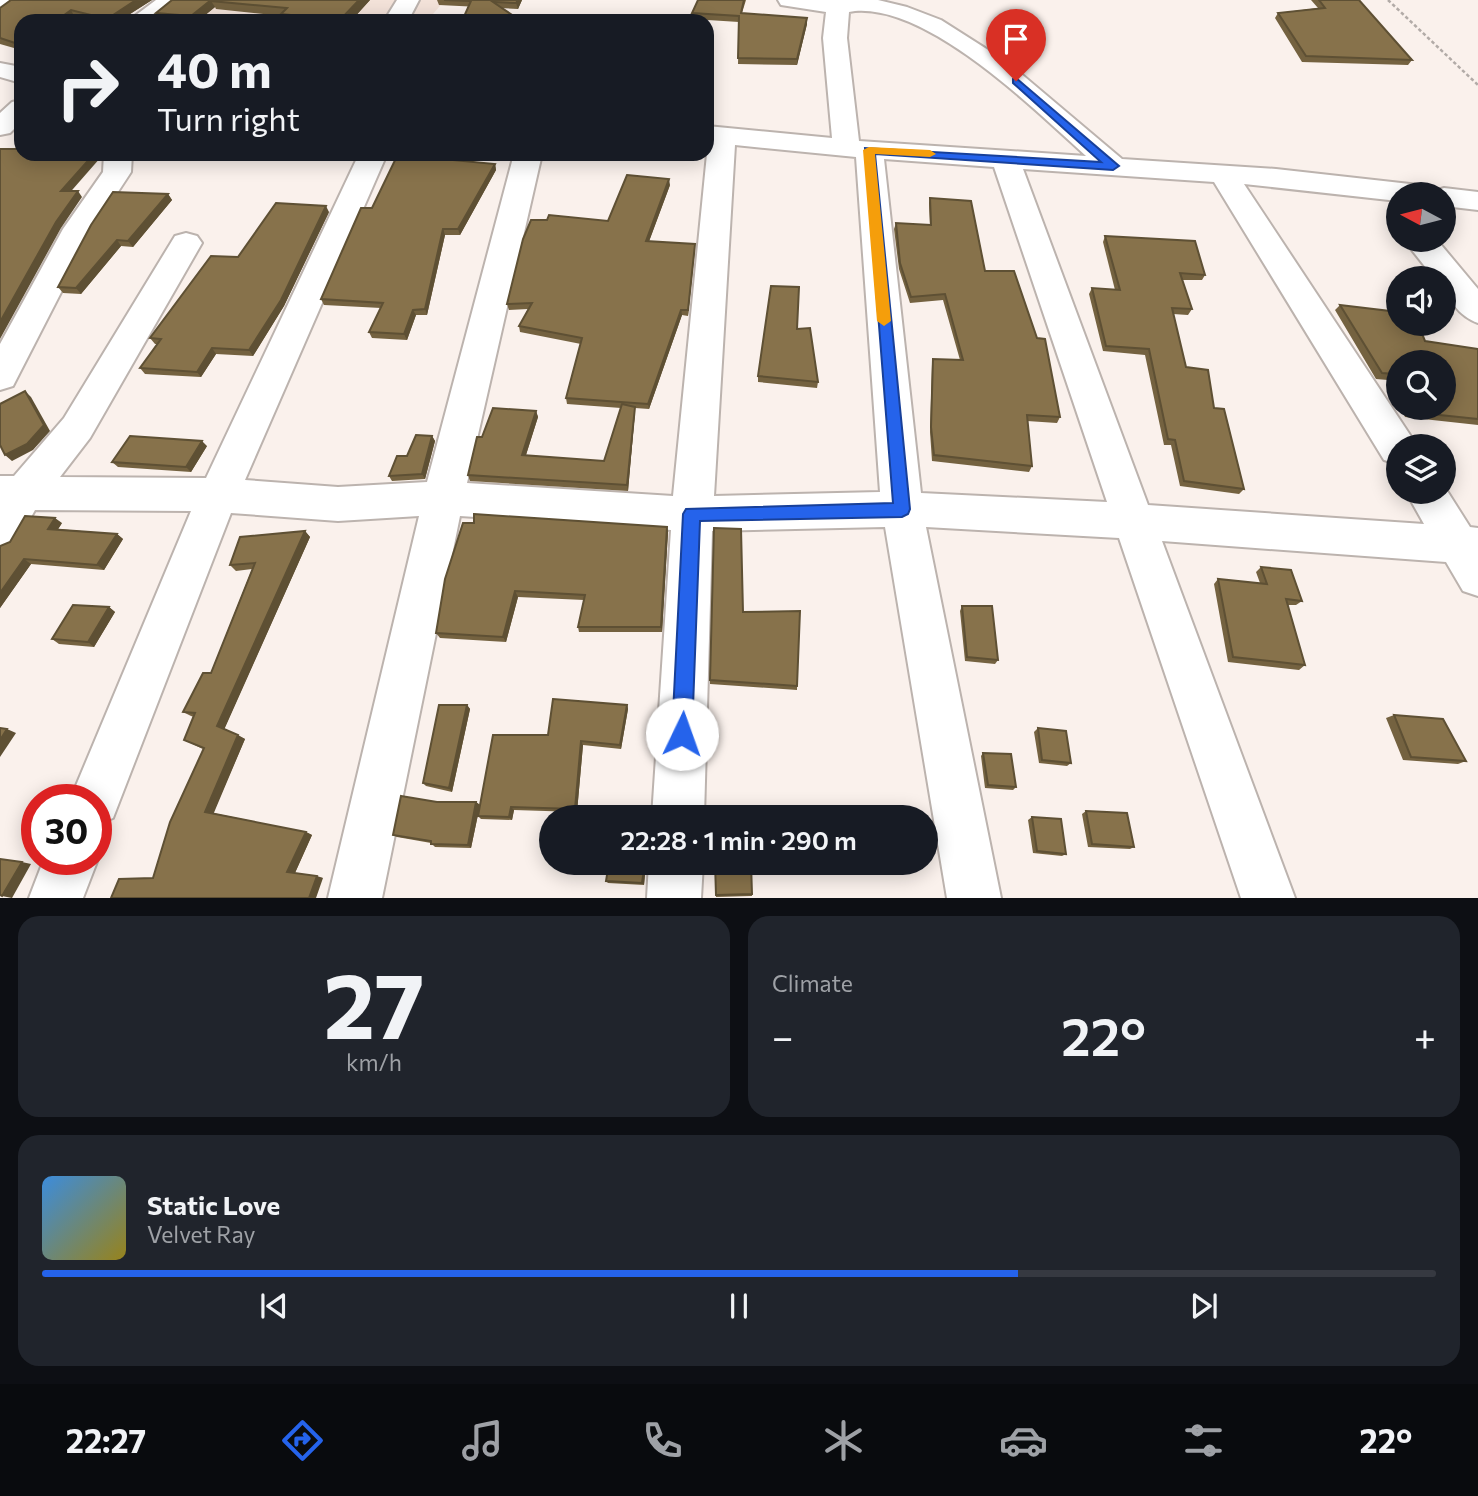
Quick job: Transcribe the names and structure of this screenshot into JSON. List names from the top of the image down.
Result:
{
  "north": "left",
  "page": {
    "turn": ["40 m", "Turn right"],
    "limit": "30",
    "trip": "22:28 · 1 min · 290 m",
    "tile": [
      ["27", "km/h"],
      "Climate"
    ],
    "heat": ["−", "22°", "+"],
    "song": ["Static Love", "Velvet Ray"],
    "tabs": ["22:27", "22°"]
  }
}
